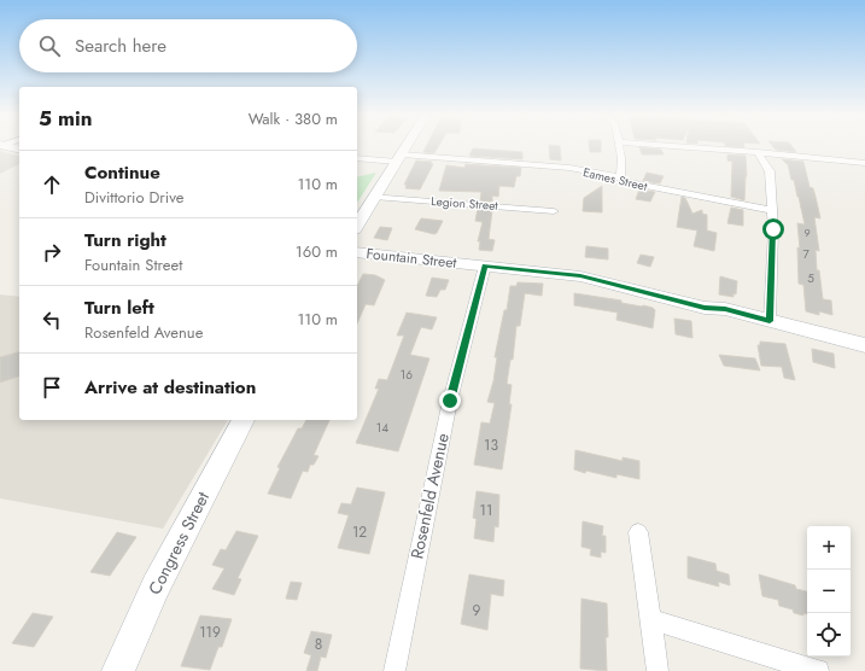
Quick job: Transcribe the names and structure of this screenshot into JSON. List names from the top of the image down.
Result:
{
  "streets": {
    "street": [
      "Eames Street",
      "Legion Street",
      "Fountain Street",
      "Rosenfeld Avenue",
      "Congress Street"
    ]
  },
  "crossings": [
    ["Fountain Street", "Rosenfeld Avenue"]
  ],
  "house_numbers": [
    "9",
    "7",
    "5",
    "16",
    "14",
    "13",
    "11",
    "12",
    "9",
    "119",
    "8"
  ],
  "page": {
    "search": "Search here",
    "heading": ["5 min", "Walk · 380 m"],
    "list": [
      ["Continue", "Divittorio Drive", "110 m"],
      ["Turn right", "Fountain Street", "160 m"],
      ["Turn left", "Rosenfeld Avenue", "110 m"],
      "Arrive at destination"
    ],
    "map_buttons": ["+", "−"]
  }
}
